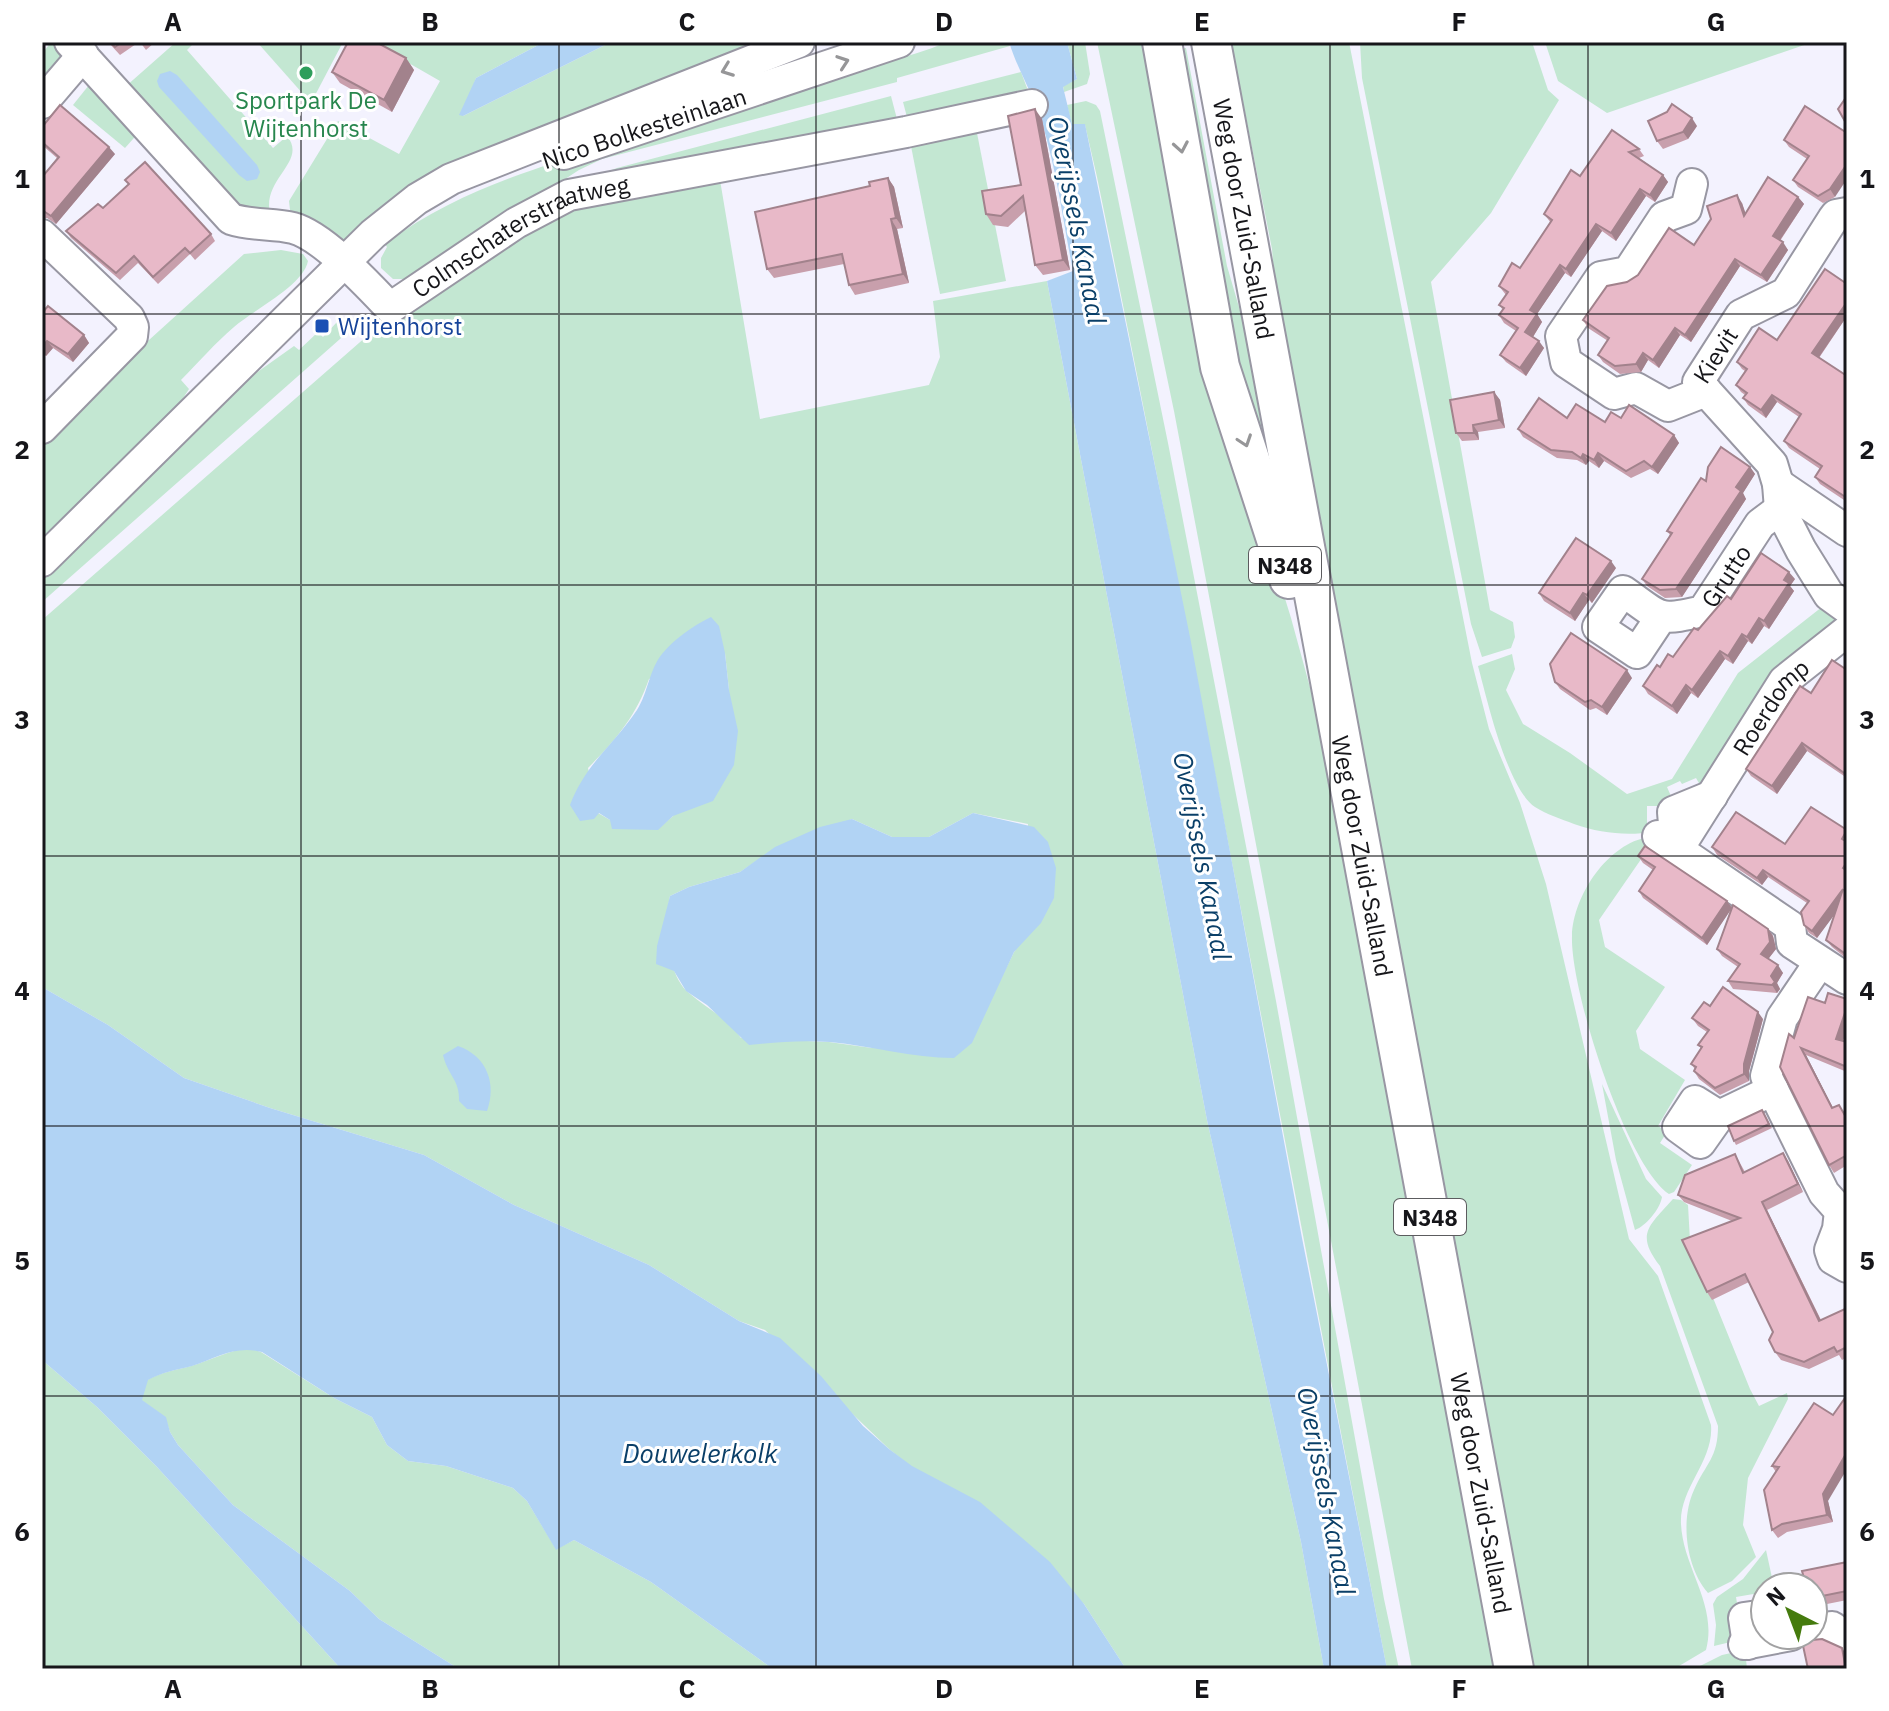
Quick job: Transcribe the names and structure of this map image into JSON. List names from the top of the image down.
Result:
{
  "streets": {
    "main road": ["Weg door Zuid-Salland", "N348"],
    "street": [
      "Nico Bolkesteinlaan",
      "Colmschaterstraatweg",
      "Kievit",
      "Grutto",
      "Roerdomp"
    ]
  },
  "crossings": [
    ["Nico Bolkesteinlaan", "Colmschaterstraatweg"]
  ],
  "water": ["Overijssels Kanaal", "Douwelerkolk"],
  "places": {
    "other": ["Sportpark De Wijtenhorst"],
    "transit": ["Wijtenhorst"]
  },
  "north": "top left",
  "grid": {
    "columns": [
      "A",
      "B",
      "C",
      "D",
      "E",
      "F",
      "G"
    ],
    "rows": [
      "1",
      "2",
      "3",
      "4",
      "5",
      "6"
    ]
  }
}
